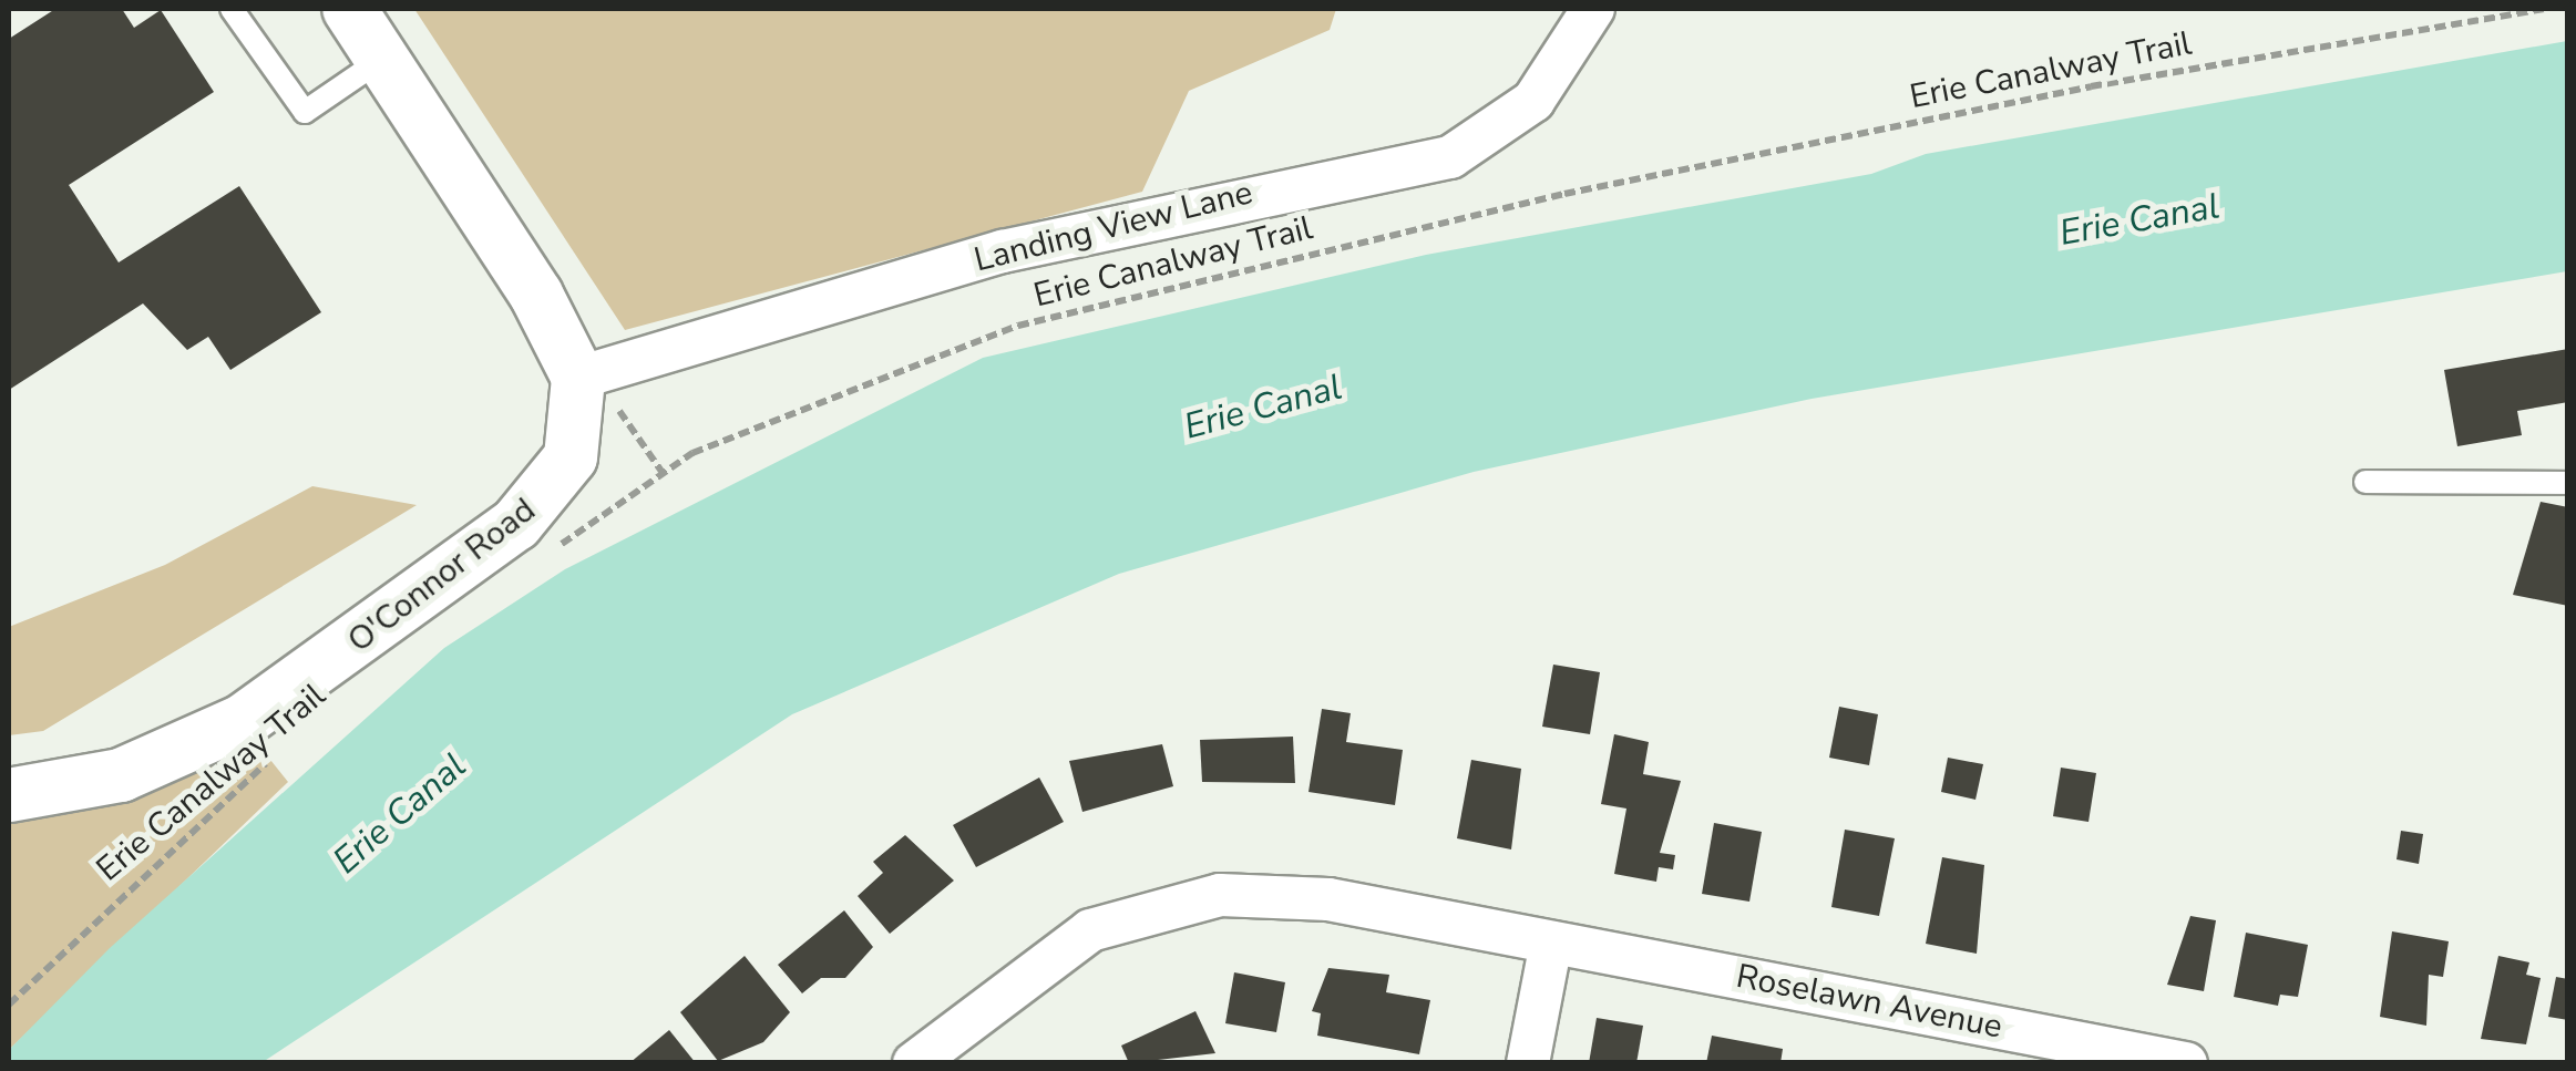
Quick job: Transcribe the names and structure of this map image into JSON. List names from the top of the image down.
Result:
{
  "streets": {
    "street": ["Landing View Lane", "O'Connor Road", "Roselawn Avenue"],
    "path": ["Erie Canalway Trail"]
  },
  "crossings": [
    ["Landing View Lane", "O'Connor Road"]
  ],
  "water": ["Erie Canal"]
}
